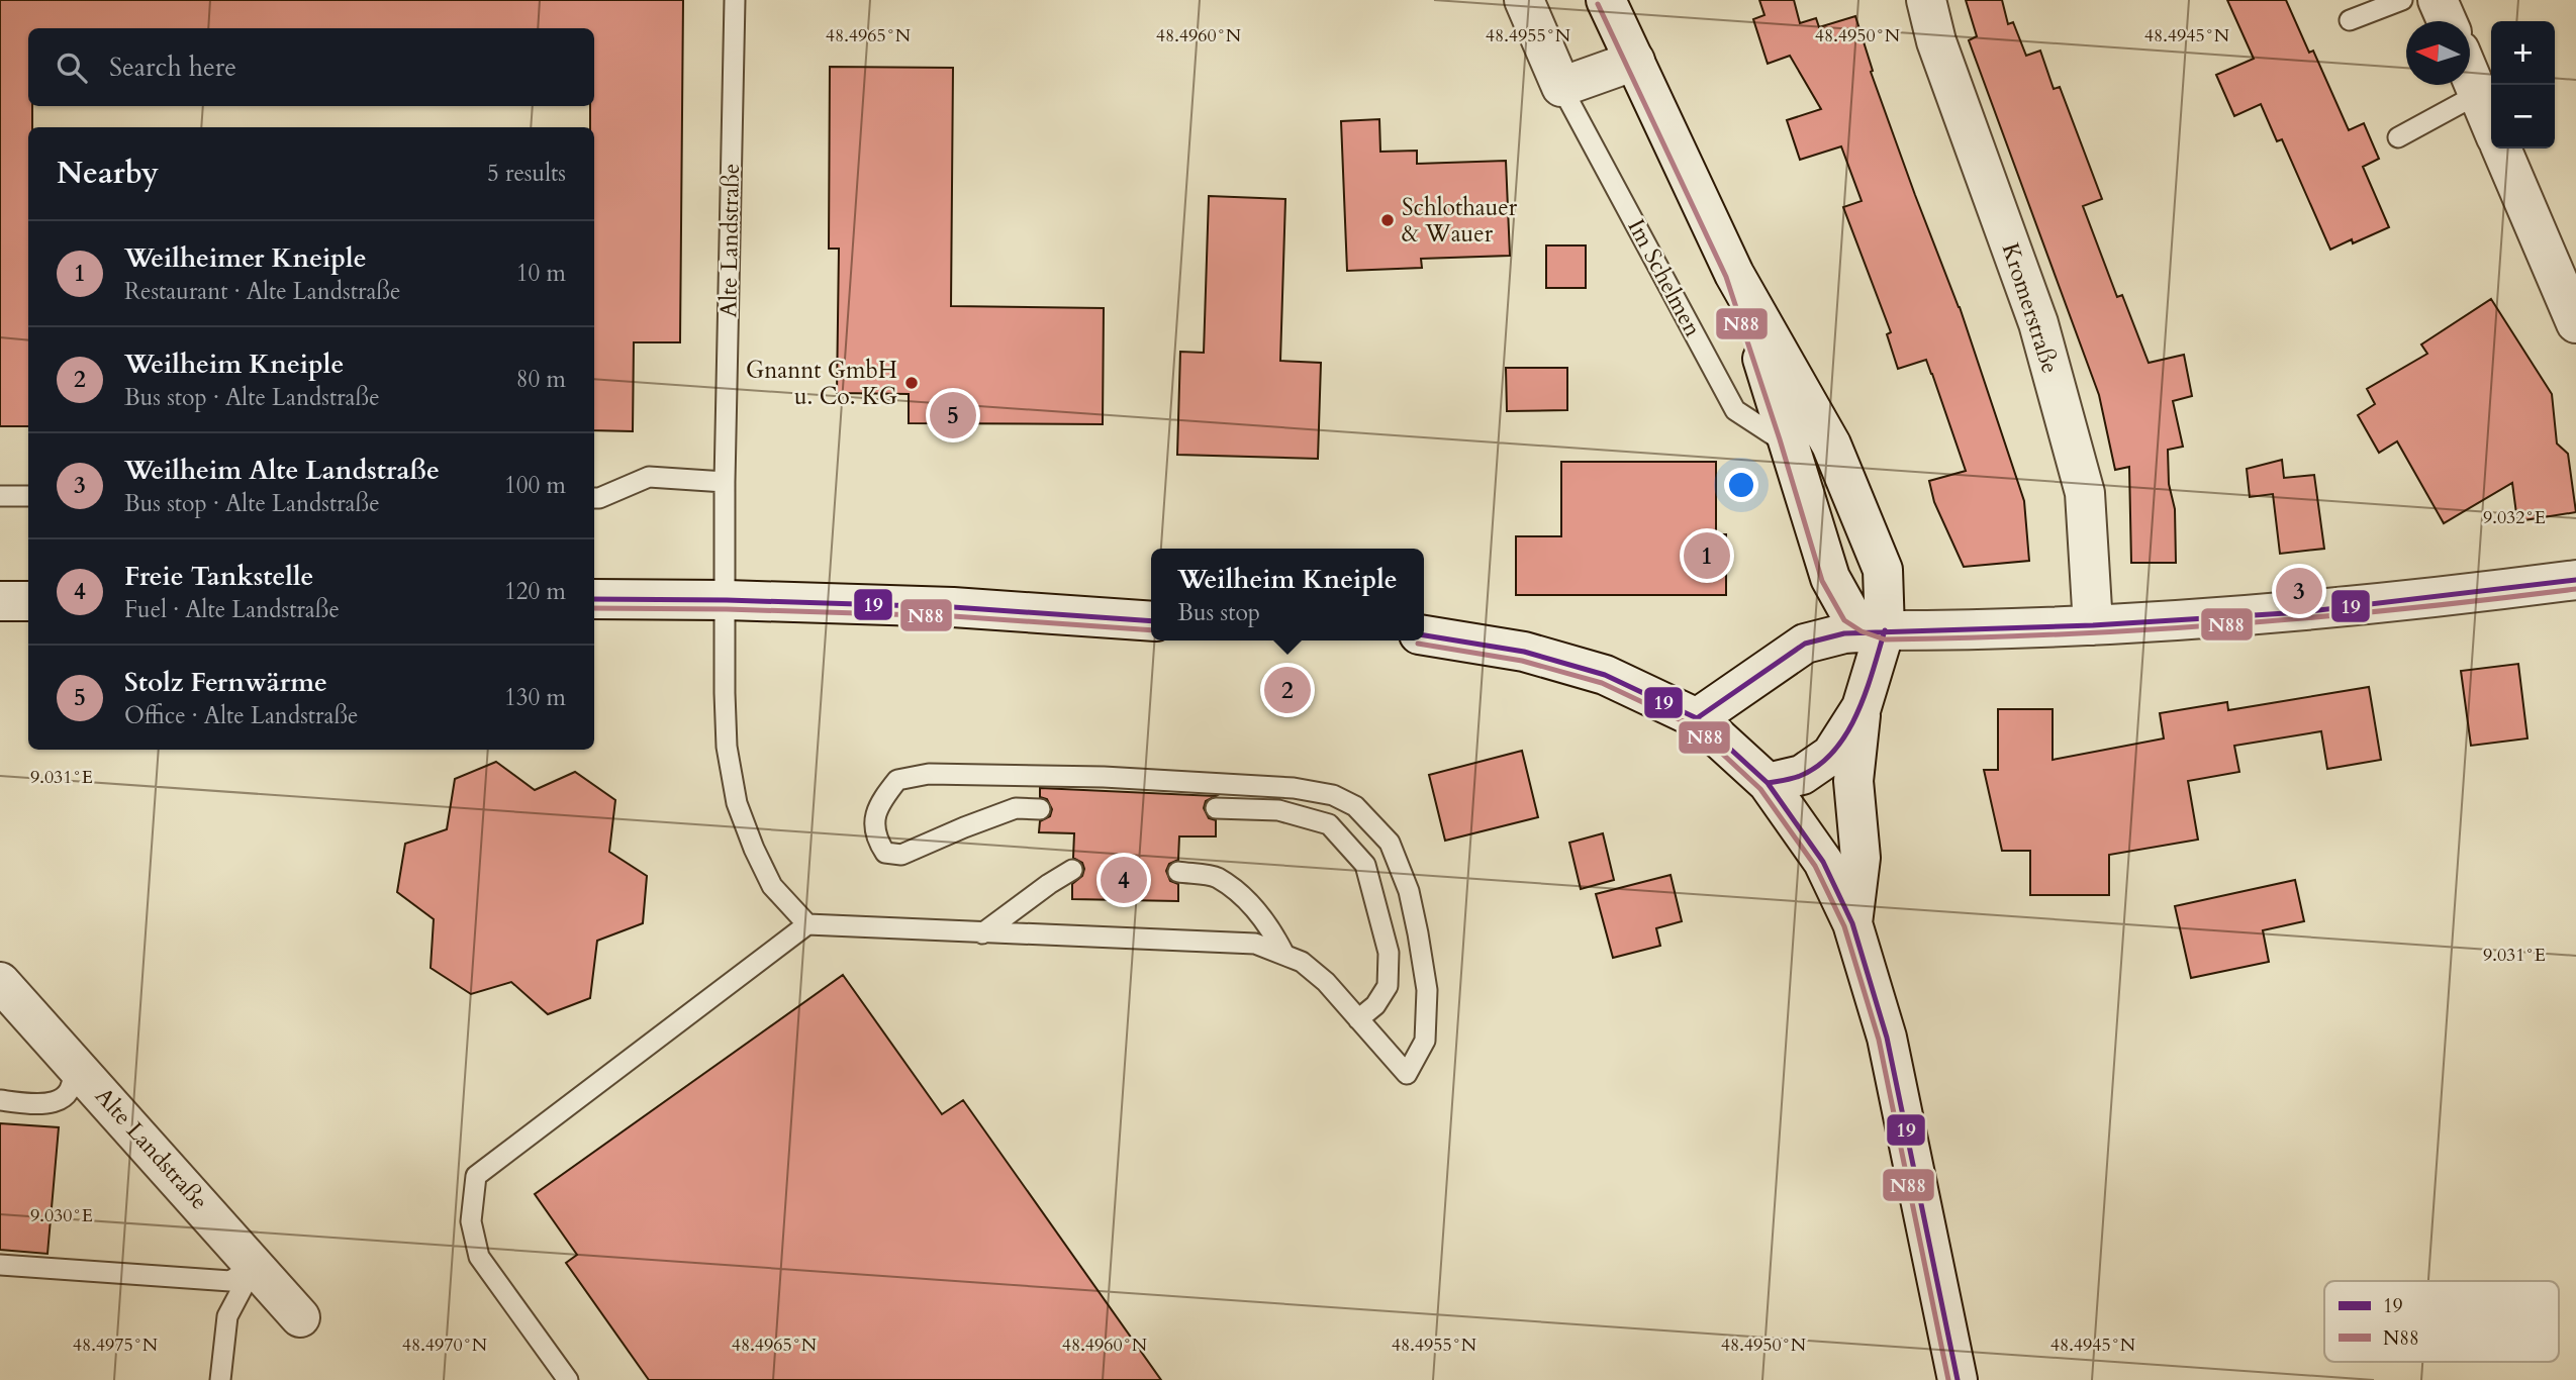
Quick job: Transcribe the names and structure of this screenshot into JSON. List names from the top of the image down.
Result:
{
  "streets": {
    "street": ["Alte Landstraße", "Im Schelmen", "Kromerstraße"]
  },
  "places": ["Schlothauer & Wauer", "Gnannt GmbH u. Co. KG"],
  "lines": ["transit line N88", "transit line 19"],
  "legend": ["19", "N88"],
  "north": "left",
  "page": {
    "map_buttons": ["+", "−"],
    "search": "Search here",
    "heading": ["Nearby", "5 results"],
    "list": [
      {
        "mark": "1",
        "name": "Weilheimer Kneiple",
        "note": "Restaurant · Alte Landstraße",
        "value": "10 m"
      },
      {
        "mark": "2",
        "name": "Weilheim Kneiple",
        "note": "Bus stop · Alte Landstraße",
        "value": "80 m"
      },
      {
        "mark": "3",
        "name": "Weilheim Alte Landstraße",
        "note": "Bus stop · Alte Landstraße",
        "value": "100 m"
      },
      {
        "mark": "4",
        "name": "Freie Tankstelle",
        "note": "Fuel · Alte Landstraße",
        "value": "120 m"
      },
      {
        "mark": "5",
        "name": "Stolz Fernwärme",
        "note": "Office · Alte Landstraße",
        "value": "130 m"
      }
    ],
    "pins": [
      "5",
      "1",
      "3",
      "2",
      "4"
    ],
    "popup": ["Weilheim Kneiple", "Bus stop"]
  },
  "coordinates": [
    "48.4965°N",
    "48.4960°N",
    "48.4955°N",
    "48.4950°N",
    "48.4945°N",
    "9.032°E",
    "9.031°E",
    "9.030°E",
    "48.4975°N",
    "48.4970°N"
  ]
}
